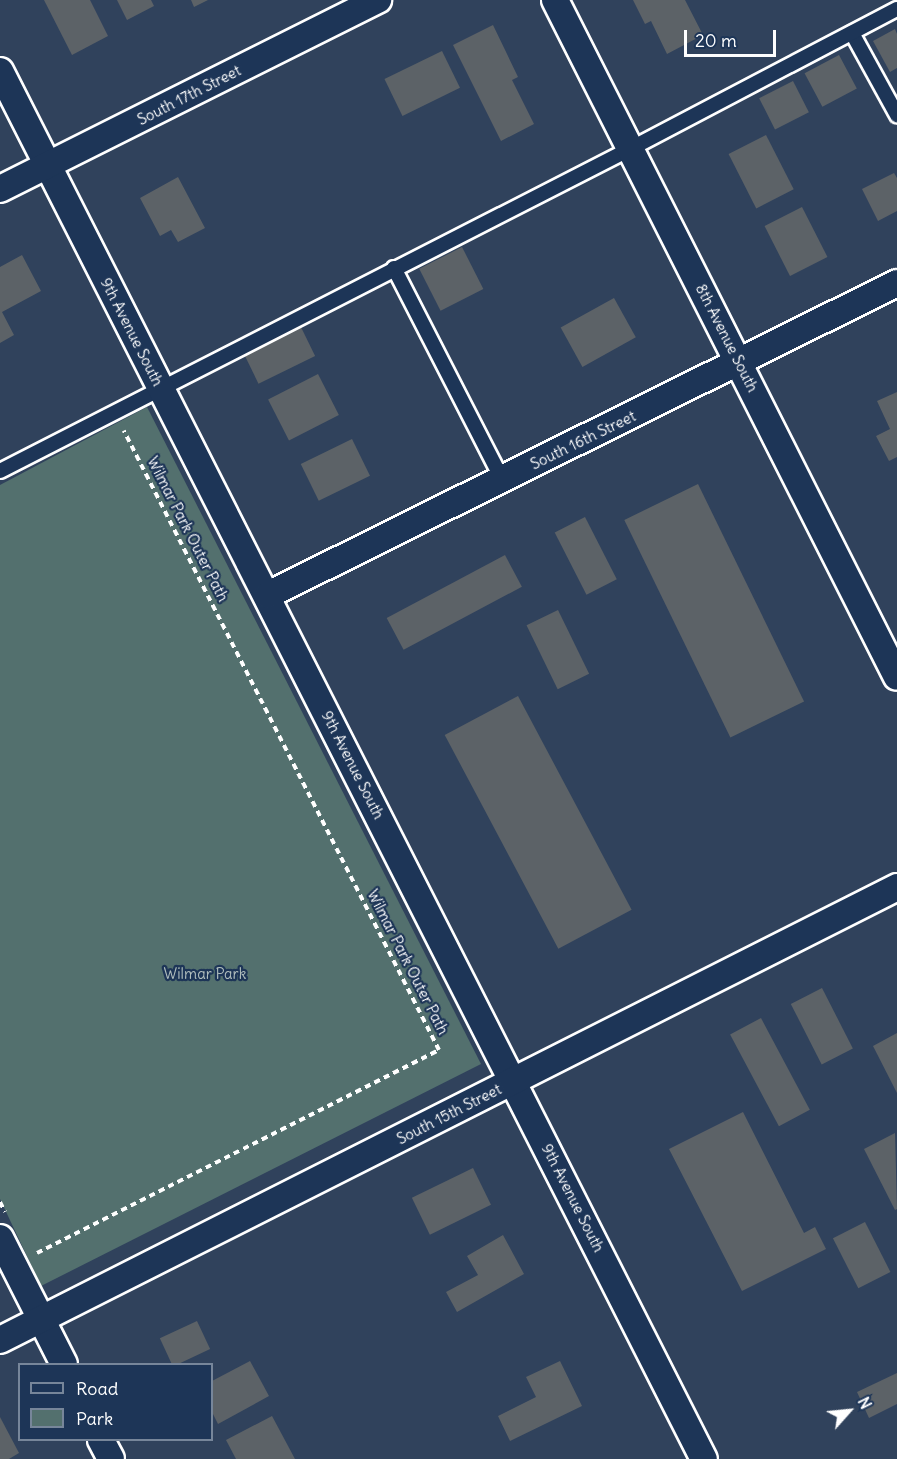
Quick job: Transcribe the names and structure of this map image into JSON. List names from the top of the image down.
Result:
{
  "streets": {
    "street": [
      "South 17th Street",
      "9th Avenue South",
      "8th Avenue South",
      "South 16th Street",
      "South 15th Street"
    ],
    "path": ["Wilmar Park Outer Path"]
  },
  "crossings": [
    ["South 17th Street", "9th Avenue South"],
    ["9th Avenue South", "South 16th Street"],
    ["9th Avenue South", "South 15th Street"],
    ["8th Avenue South", "South 16th Street"]
  ],
  "parks": ["Wilmar Park"],
  "legend": ["Road", "Park"],
  "scale_bar": "20 m",
  "north": "top right"
}
